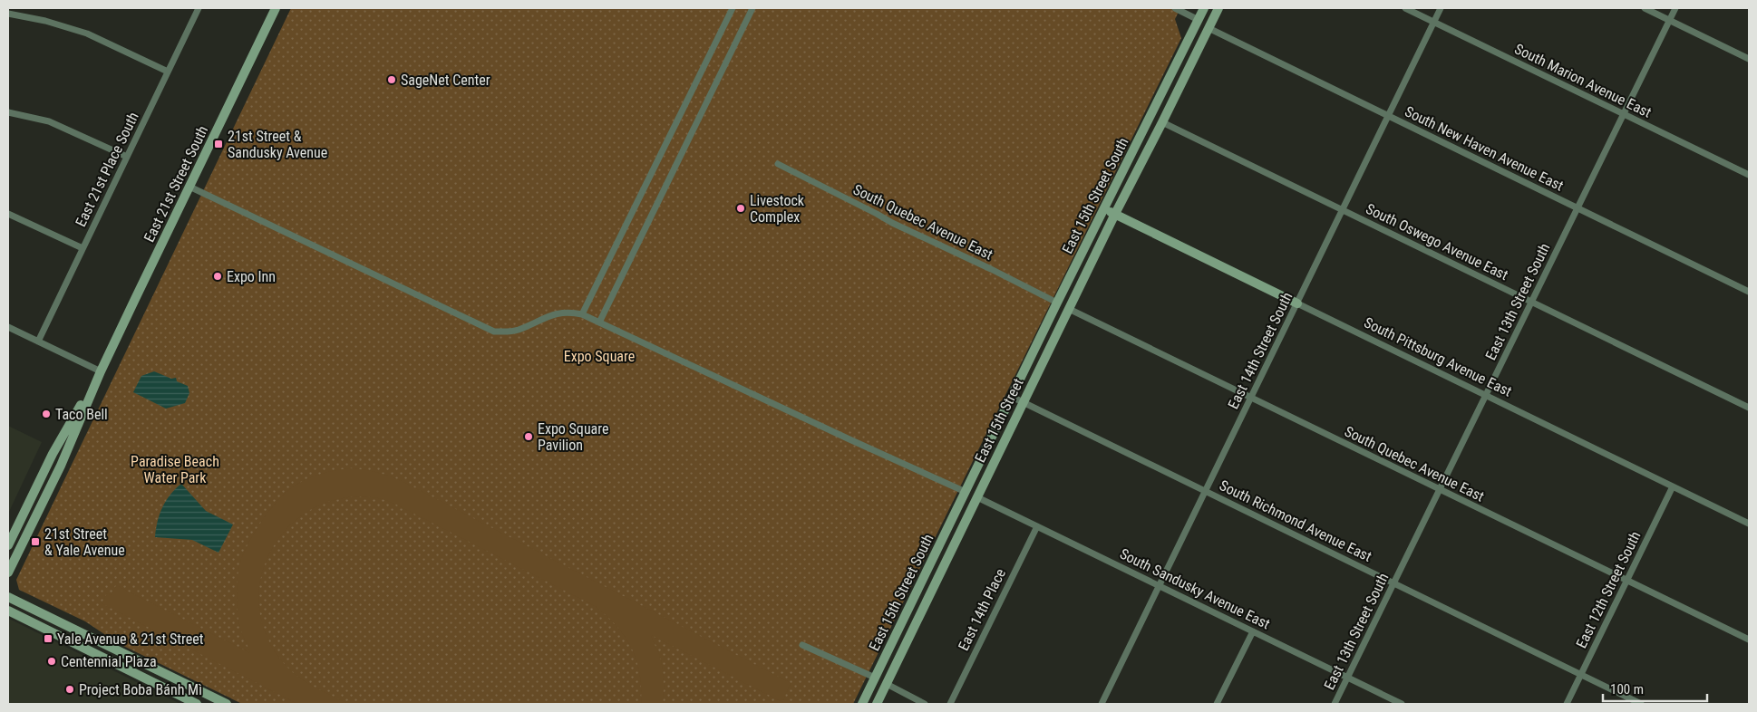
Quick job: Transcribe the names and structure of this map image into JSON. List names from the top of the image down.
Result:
{
  "streets": {
    "main road": [
      "East 21st Street South",
      "East 15th Street South",
      "South Pittsburg Avenue East",
      "East 15th Street"
    ],
    "street": [
      "South Marion Avenue East",
      "South New Haven Avenue East",
      "East 21st Place South",
      "South Quebec Avenue East",
      "South Oswego Avenue East",
      "East 13th Street South",
      "East 14th Street South",
      "South Richmond Avenue East",
      "South Sandusky Avenue East",
      "East 12th Street South",
      "East 14th Place"
    ]
  },
  "crossings": [
    ["South Marion Avenue East", "East 13th Street South"],
    ["South Marion Avenue East", "East 14th Street South"],
    ["South New Haven Avenue East", "East 15th Street South"],
    ["South New Haven Avenue East", "East 13th Street South"],
    ["South New Haven Avenue East", "East 14th Street South"],
    ["East 15th Street South", "South Quebec Avenue East"],
    ["East 15th Street South", "South Oswego Avenue East"],
    ["East 15th Street South", "South Pittsburg Avenue East"],
    ["East 15th Street South", "East 15th Street"],
    ["East 15th Street South", "South Richmond Avenue East"],
    ["East 15th Street South", "South Sandusky Avenue East"],
    ["South Quebec Avenue East", "East 13th Street South"],
    ["South Quebec Avenue East", "East 14th Street South"],
    ["South Quebec Avenue East", "East 12th Street South"],
    ["South Oswego Avenue East", "East 13th Street South"],
    ["South Oswego Avenue East", "East 14th Street South"],
    ["East 13th Street South", "South Pittsburg Avenue East"],
    ["East 13th Street South", "South Richmond Avenue East"],
    ["East 13th Street South", "South Sandusky Avenue East"],
    ["East 14th Street South", "South Pittsburg Avenue East"],
    ["East 14th Street South", "South Richmond Avenue East"],
    ["East 14th Street South", "South Sandusky Avenue East"],
    ["South Pittsburg Avenue East", "East 12th Street South"],
    ["East 15th Street", "South Richmond Avenue East"],
    ["East 15th Street", "South Sandusky Avenue East"],
    ["South Richmond Avenue East", "East 12th Street South"],
    ["South Sandusky Avenue East", "East 14th Place"]
  ],
  "parks": ["Expo Square", "Paradise Beach Water Park"],
  "places": {
    "other": [
      "SageNet Center",
      "Livestock Complex",
      "Expo Inn",
      "Taco Bell",
      "Expo Square Pavilion",
      "Centennial Plaza",
      "Project Boba Bánh Mì"
    ],
    "transit": ["21st Street & Sandusky Avenue", "21st Street & Yale Avenue", "Yale Avenue & 21st Street"]
  },
  "scale_bar": "100 m"
}
